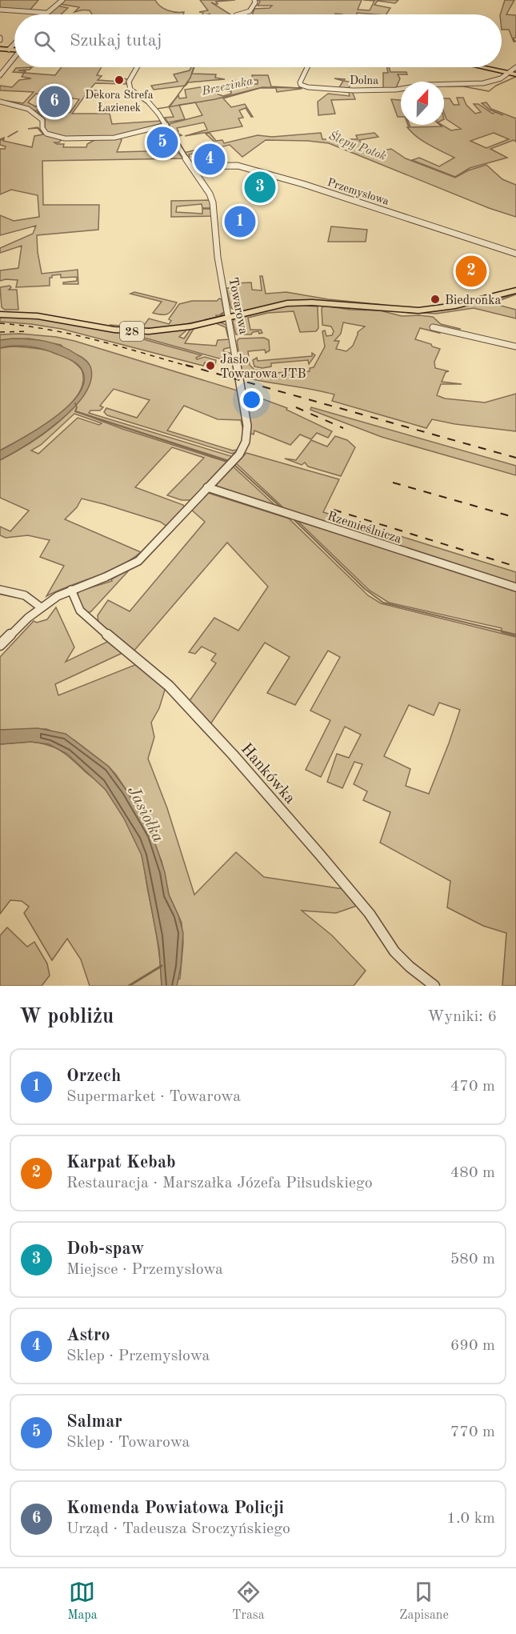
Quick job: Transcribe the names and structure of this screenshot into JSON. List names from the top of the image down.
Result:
{
  "streets": {
    "main road": ["28"],
    "street": [
      "Dolna",
      "Przemysłowa",
      "Towarowa",
      "Rzemieślnicza",
      "Hankówka"
    ]
  },
  "crossings": [
    ["Przemysłowa", "Towarowa"],
    ["Towarowa", "28"],
    ["Towarowa", "Rzemieślnicza"],
    ["Towarowa", "Hankówka"]
  ],
  "water": ["Brzezinka", "Ślepy Potok", "Jasiołka"],
  "places": ["Dekora Strefa Łazienek", "Biedronka", "Jasło Towarowa JTB"],
  "north": "top",
  "page": {
    "search": "Szukaj tutaj",
    "pins": [
      "6",
      "5",
      "4",
      "3",
      "1",
      "2"
    ],
    "heading": ["W pobliżu", "Wyniki: 6"],
    "list": [
      {
        "mark": "1",
        "name": "Orzech",
        "note": "Supermarket · Towarowa",
        "value": "470 m"
      },
      {
        "mark": "2",
        "name": "Karpat Kebab",
        "note": "Restauracja · Marszałka Józefa Piłsudskiego",
        "value": "480 m"
      },
      {
        "mark": "3",
        "name": "Dob-spaw",
        "note": "Miejsce · Przemysłowa",
        "value": "580 m"
      },
      {
        "mark": "4",
        "name": "Astro",
        "note": "Sklep · Przemysłowa",
        "value": "690 m"
      },
      {
        "mark": "5",
        "name": "Salmar",
        "note": "Sklep · Towarowa",
        "value": "770 m"
      },
      {
        "mark": "6",
        "name": "Komenda Powiatowa Policji",
        "note": "Urząd · Tadeusza Sroczyńskiego",
        "value": "1.0 km"
      }
    ],
    "nav": ["Mapa", "Trasa", "Zapisane"]
  }
}
